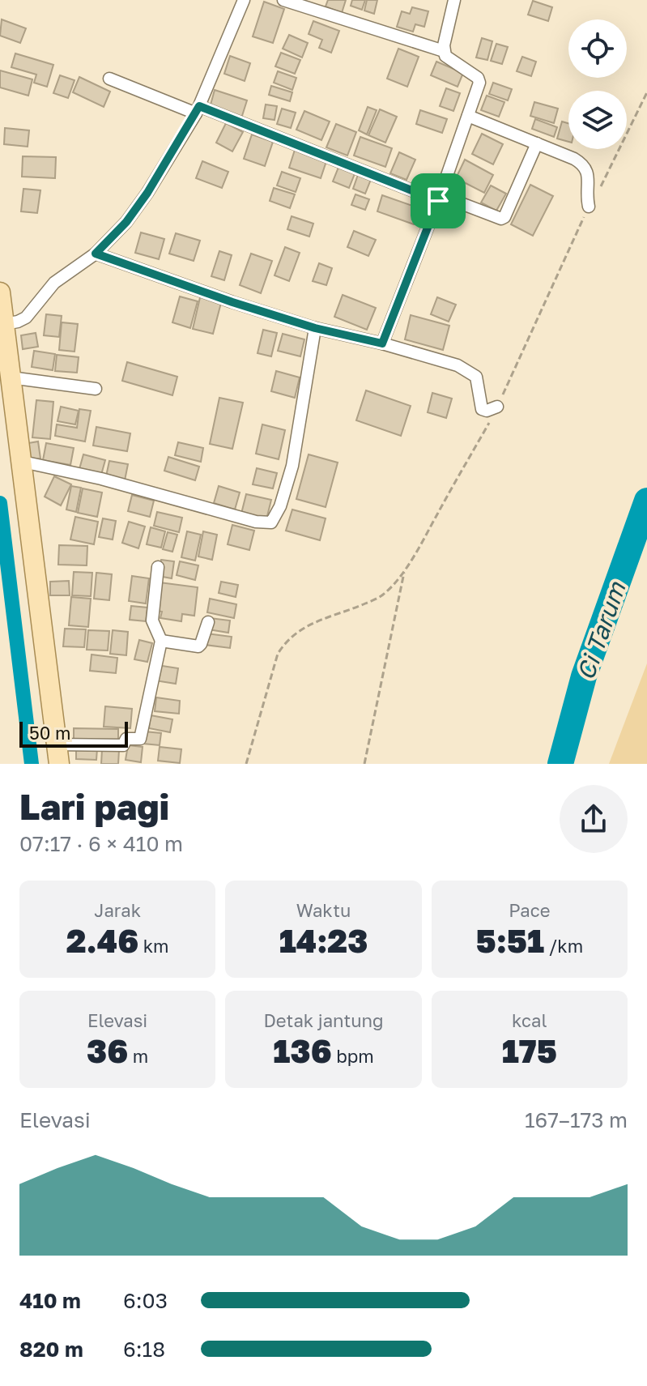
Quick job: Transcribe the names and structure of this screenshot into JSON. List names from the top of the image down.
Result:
{
  "water": ["Ci Tarum"],
  "scale_bar": "50 m",
  "page": {
    "scale": "50 m",
    "heading": ["Lari pagi", "07:17 · 6 × 410 m"],
    "stats": [
      ["Jarak", "2.46 km"],
      ["Waktu", "14:23"],
      ["Pace", "5:51 /km"],
      ["Elevasi", "36 m"],
      ["Detak jantung", "136 bpm"],
      ["kcal", "175"]
    ],
    "chart": ["Elevasi", "167–173 m"],
    "list": [
      {
        "name": "410 m",
        "note": "6:03"
      },
      {
        "name": "820 m",
        "note": "6:18"
      }
    ]
  }
}
